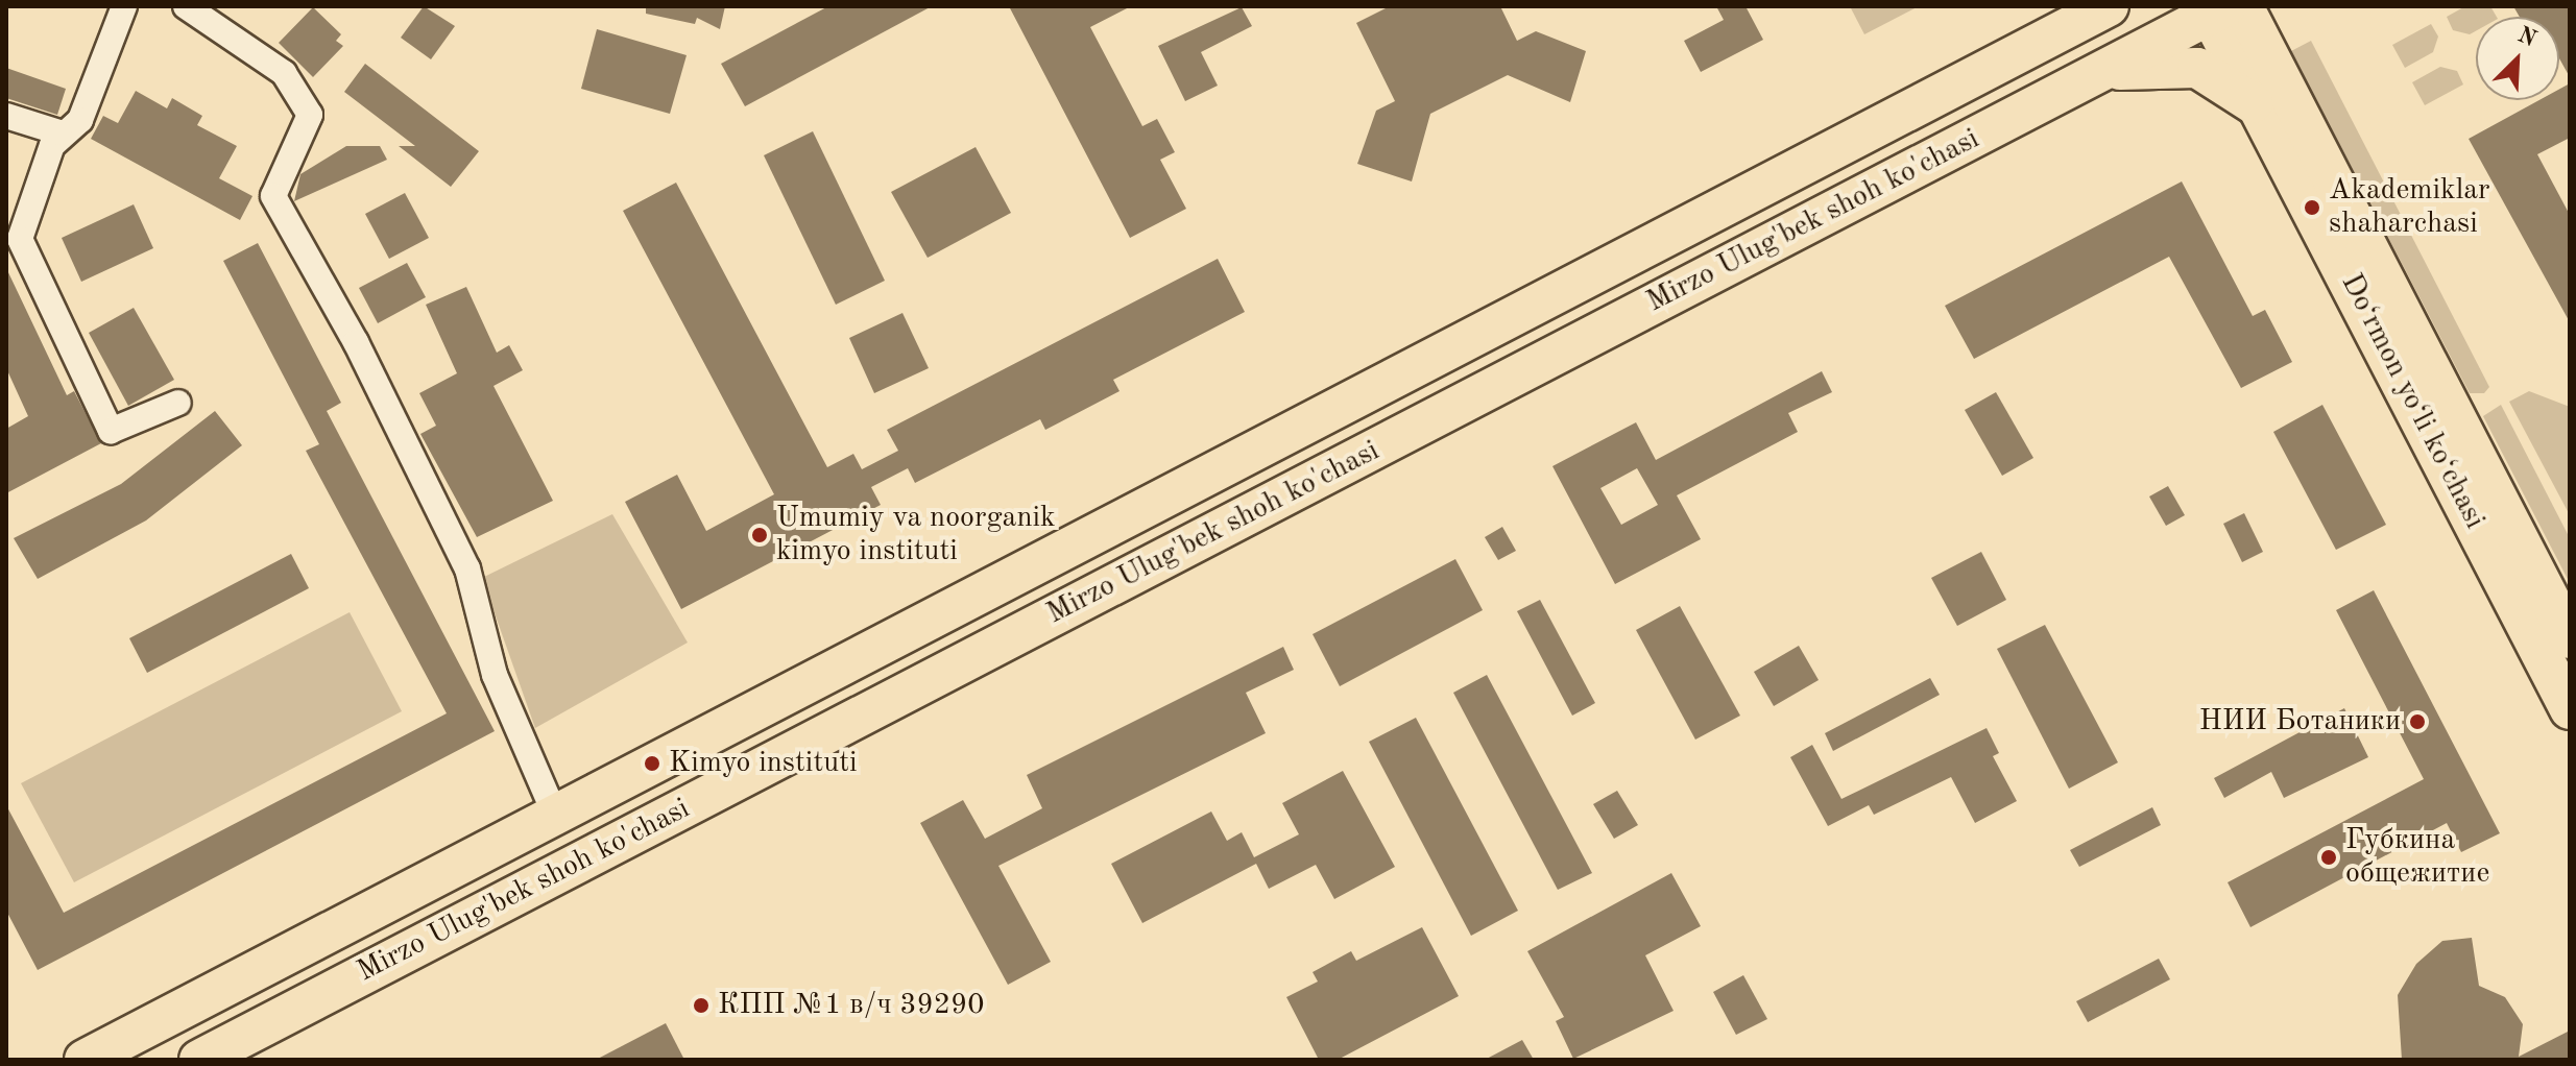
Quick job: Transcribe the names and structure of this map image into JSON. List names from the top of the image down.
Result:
{
  "streets": {
    "main road": ["Mirzo Ulug'bek shoh ko'chasi", "Do‘rmon yo‘li ko‘chasi"]
  },
  "crossings": [
    ["Mirzo Ulug'bek shoh ko'chasi", "Do‘rmon yo‘li ko‘chasi"]
  ],
  "places": [
    "Akademiklar shaharchasi",
    "Umumiy va noorganik kimyo instituti",
    "НИИ Ботаники",
    "Kimyo instituti",
    "Губкина общежитие",
    "КПП №1 в/ч 39290"
  ],
  "north": "top right"
}
